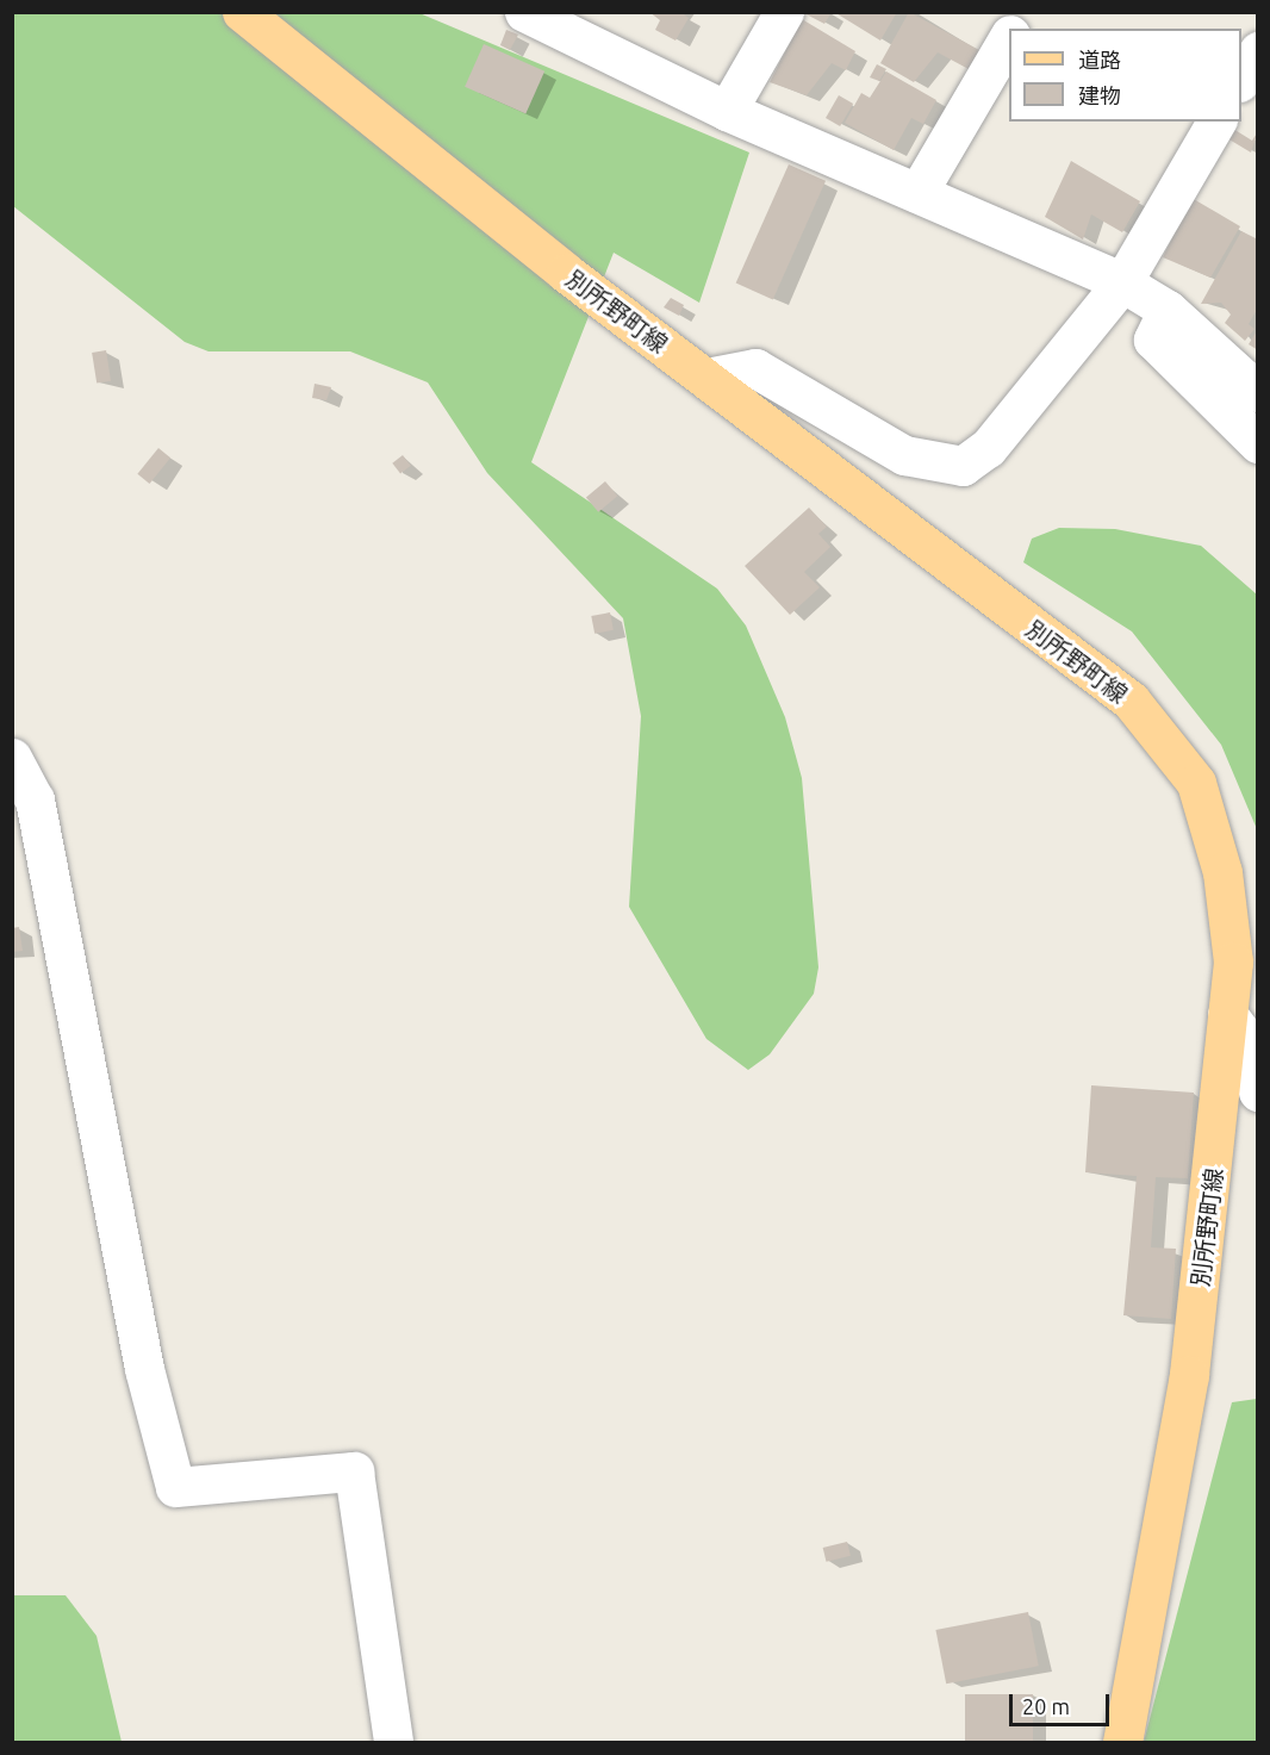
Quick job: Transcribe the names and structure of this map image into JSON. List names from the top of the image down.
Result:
{
  "streets": {
    "main road": ["別所野町線"]
  },
  "legend": ["道路", "建物"],
  "scale_bar": "20 m"
}
